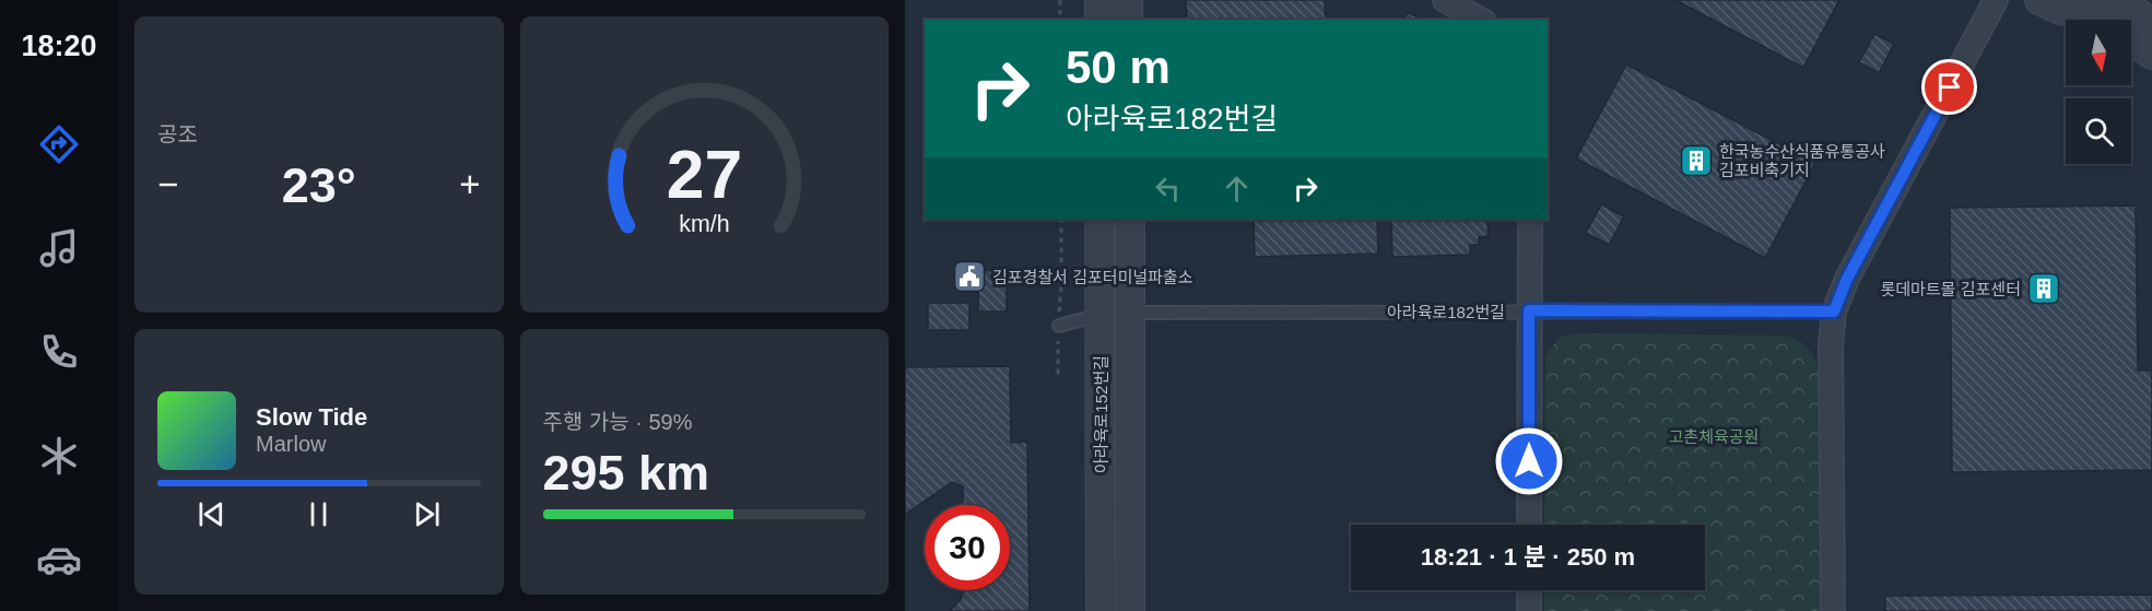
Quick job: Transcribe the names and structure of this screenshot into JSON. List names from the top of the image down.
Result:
{
  "streets": {
    "street": ["아라육로152번길"],
    "lane": ["아라육로182번길"]
  },
  "crossings": [
    ["아라육로182번길", "아라육로152번길"]
  ],
  "parks": ["고촌체육공원"],
  "places": {
    "building": ["한국농수산식품유통공사 김포비축기지", "롯데마트몰 김포센터"],
    "public building": ["김포경찰서 김포터미널파출소"]
  },
  "north": "bottom",
  "page": {
    "tabs": "18:20",
    "tile": [
      "공조",
      ["주행 가능 · 59%", "295 km"]
    ],
    "turn": ["50 m", "아라육로182번길"],
    "heat": ["−", "23°", "+"],
    "song": ["Slow Tide", "Marlow"],
    "limit": "30",
    "trip": "18:21 · 1 분 · 250 m",
    "gauge": ["27", "km/h"]
  }
}
